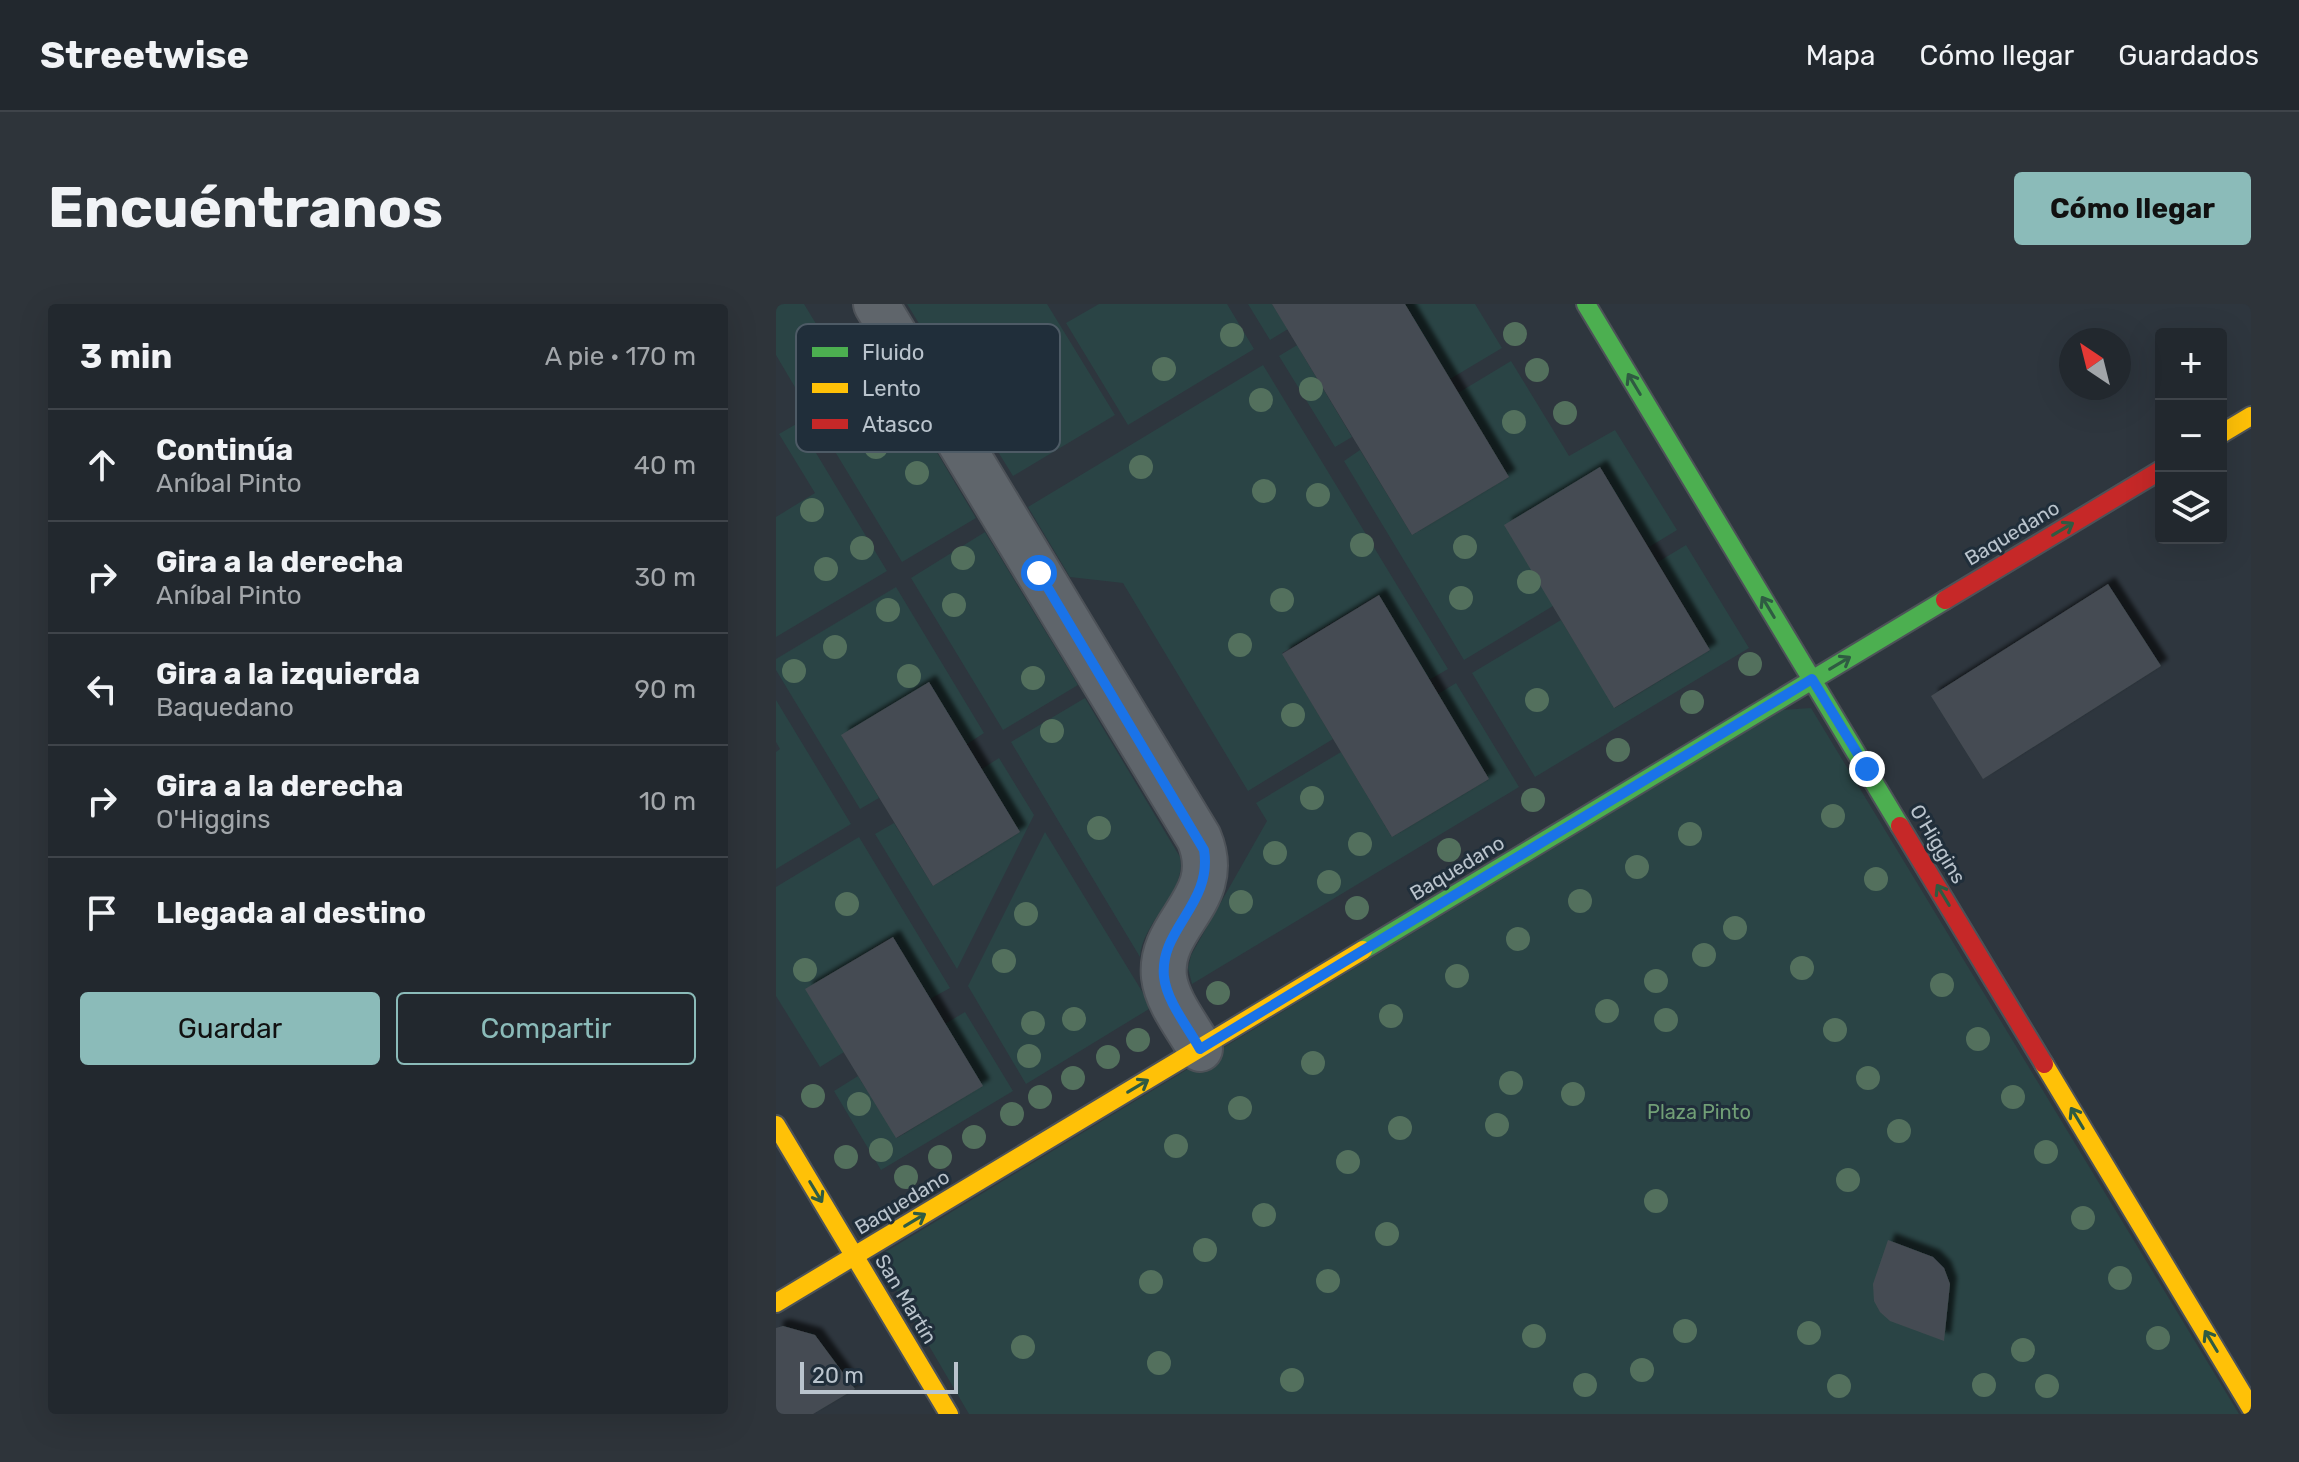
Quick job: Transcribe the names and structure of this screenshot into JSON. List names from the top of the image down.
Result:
{
  "streets": {
    "main road": ["Baquedano", "O'Higgins", "San Martín"]
  },
  "crossings": [
    ["Baquedano", "O'Higgins"],
    ["Baquedano", "San Martín"]
  ],
  "one_way": ["Baquedano", "O'Higgins", "San Martín"],
  "parks": ["Plaza Pinto"],
  "legend": ["Fluido", "Lento", "Atasco"],
  "scale_bar": "20 m",
  "north": "top left",
  "page": {
    "header": "Streetwise",
    "nav": ["Mapa", "Cómo llegar", "Guardados"],
    "buttons": [
      "Cómo llegar",
      ["Guardar", "Compartir"]
    ],
    "title": "Encuéntranos",
    "heading": ["3 min", "A pie · 170 m"],
    "map_buttons": ["+", "−"],
    "list": [
      ["Continúa", "Aníbal Pinto", "40 m"],
      ["Gira a la derecha", "Aníbal Pinto", "30 m"],
      ["Gira a la izquierda", "Baquedano", "90 m"],
      ["Gira a la derecha", "O'Higgins", "10 m"],
      "Llegada al destino"
    ],
    "scale": "20 m"
  }
}
